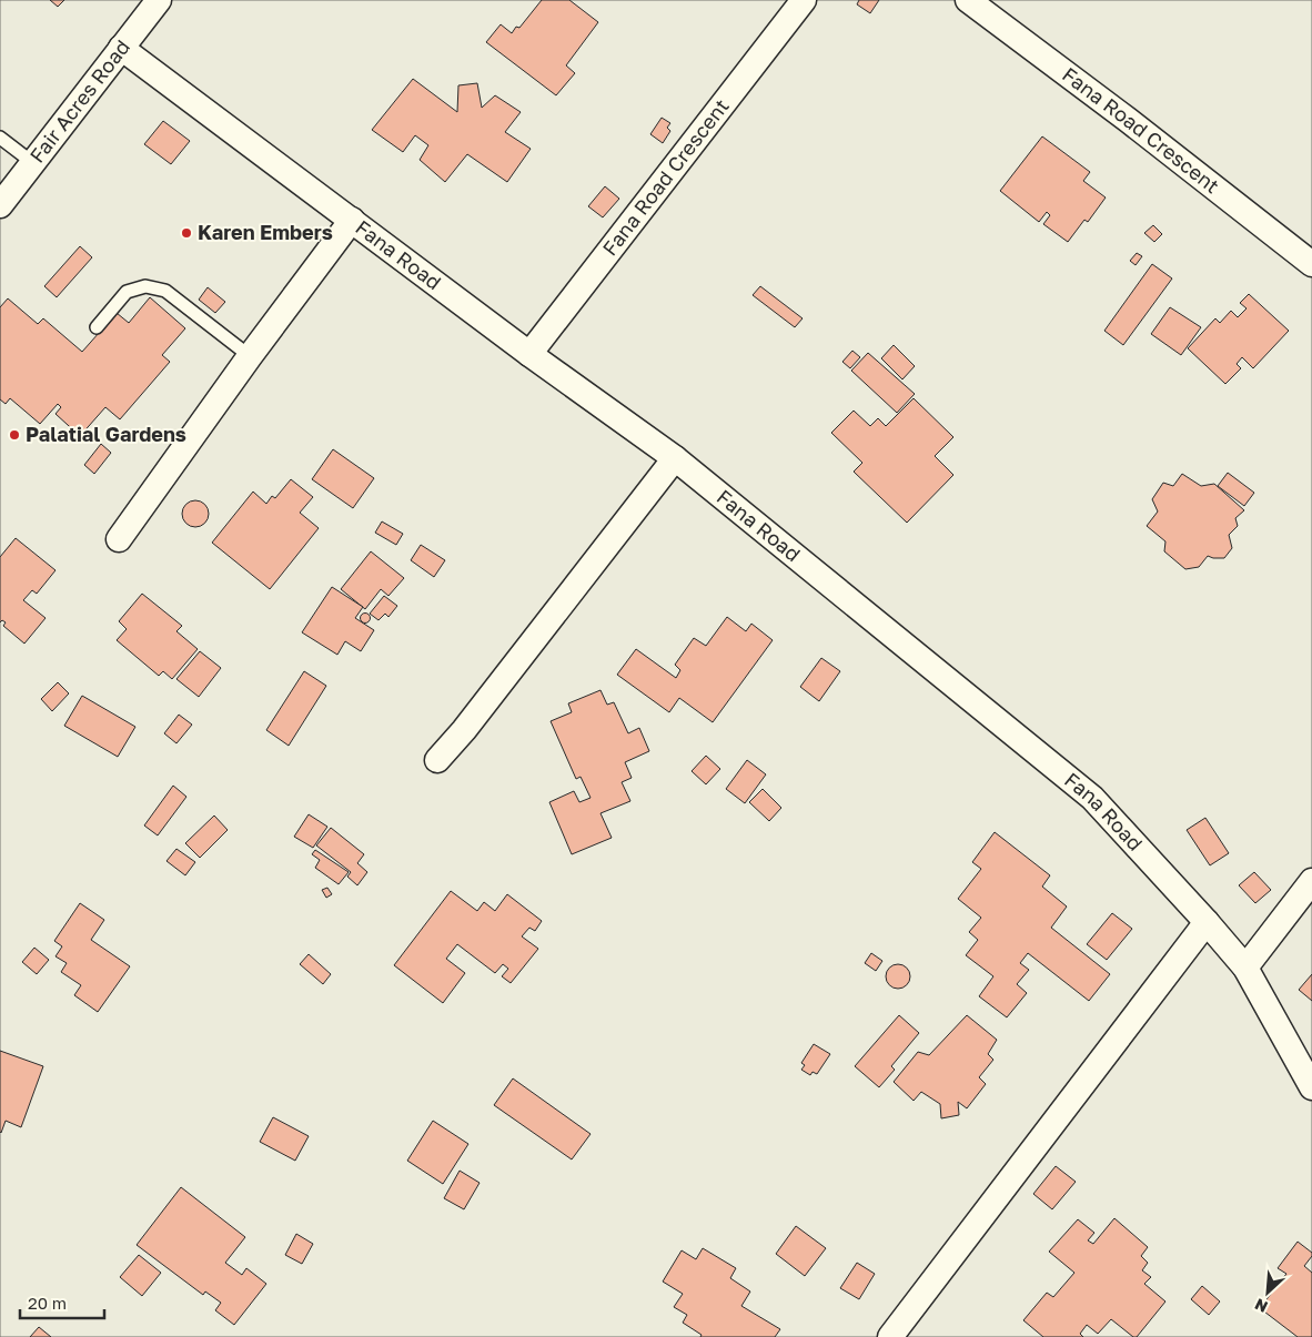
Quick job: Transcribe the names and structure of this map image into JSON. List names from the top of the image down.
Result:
{
  "streets": {
    "street": ["Fair Acres Road", "Fana Road Crescent", "Fana Road"]
  },
  "crossings": [
    ["Fair Acres Road", "Fana Road"],
    ["Fana Road Crescent", "Fana Road"]
  ],
  "places": ["Karen Embers", "Palatial Gardens"],
  "scale_bar": "20 m",
  "north": "bottom left"
}
